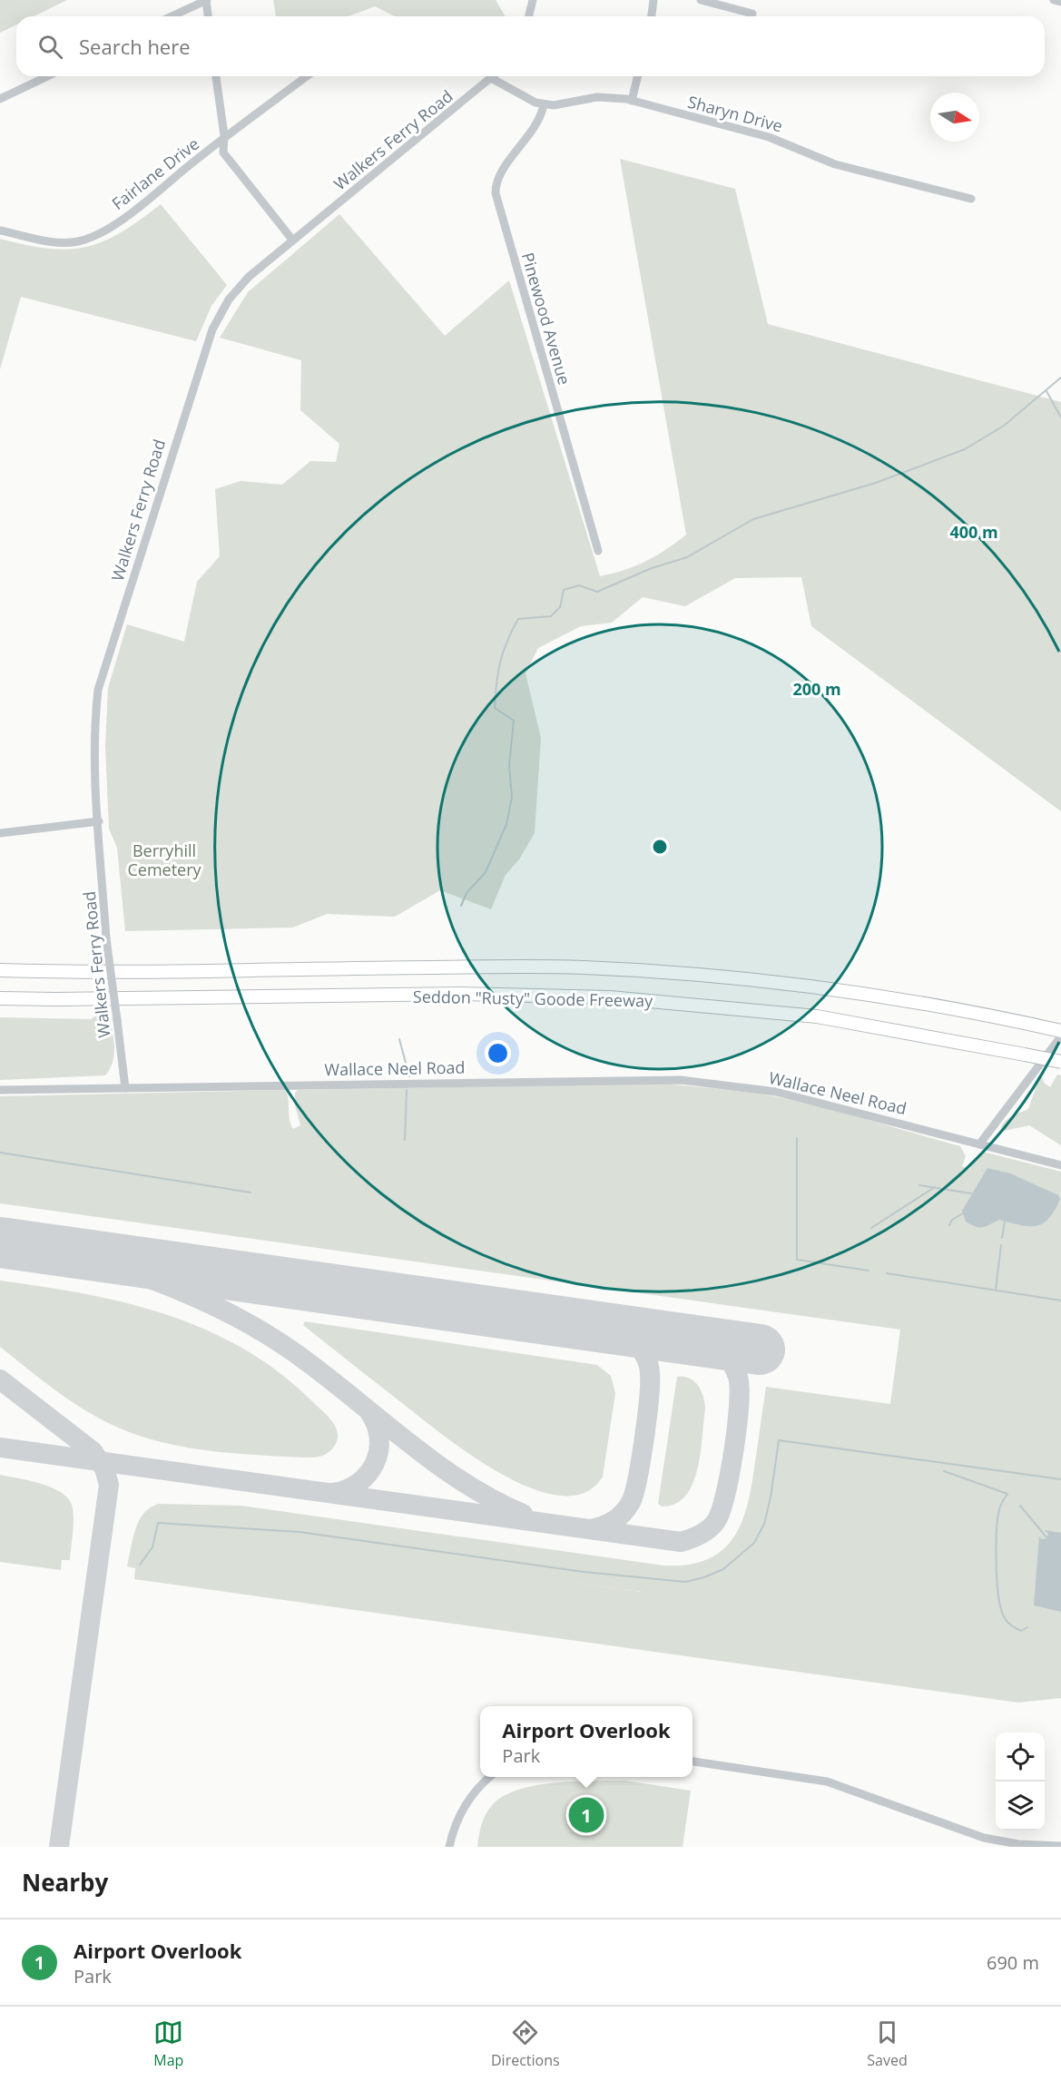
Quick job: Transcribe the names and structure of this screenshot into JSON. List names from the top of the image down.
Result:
{
  "streets": {
    "highway": ["Seddon \"Rusty\" Goode Freeway"],
    "street": [
      "Sharyn Drive",
      "Walkers Ferry Road",
      "Fairlane Drive",
      "Pinewood Avenue",
      "Wallace Neel Road"
    ]
  },
  "crossings": [
    ["Sharyn Drive", "Walkers Ferry Road"],
    ["Sharyn Drive", "Pinewood Avenue"],
    ["Walkers Ferry Road", "Wallace Neel Road"]
  ],
  "parks": ["Berryhill Cemetery"],
  "north": "right",
  "page": {
    "search": "Search here",
    "popup": ["Airport Overlook", "Park"],
    "pins": "1",
    "heading": "Nearby",
    "list": [
      {
        "mark": "1",
        "name": "Airport Overlook",
        "note": "Park",
        "value": "690 m"
      }
    ],
    "nav": ["Map", "Directions", "Saved"]
  },
  "rings": ["400 m", "200 m"]
}
